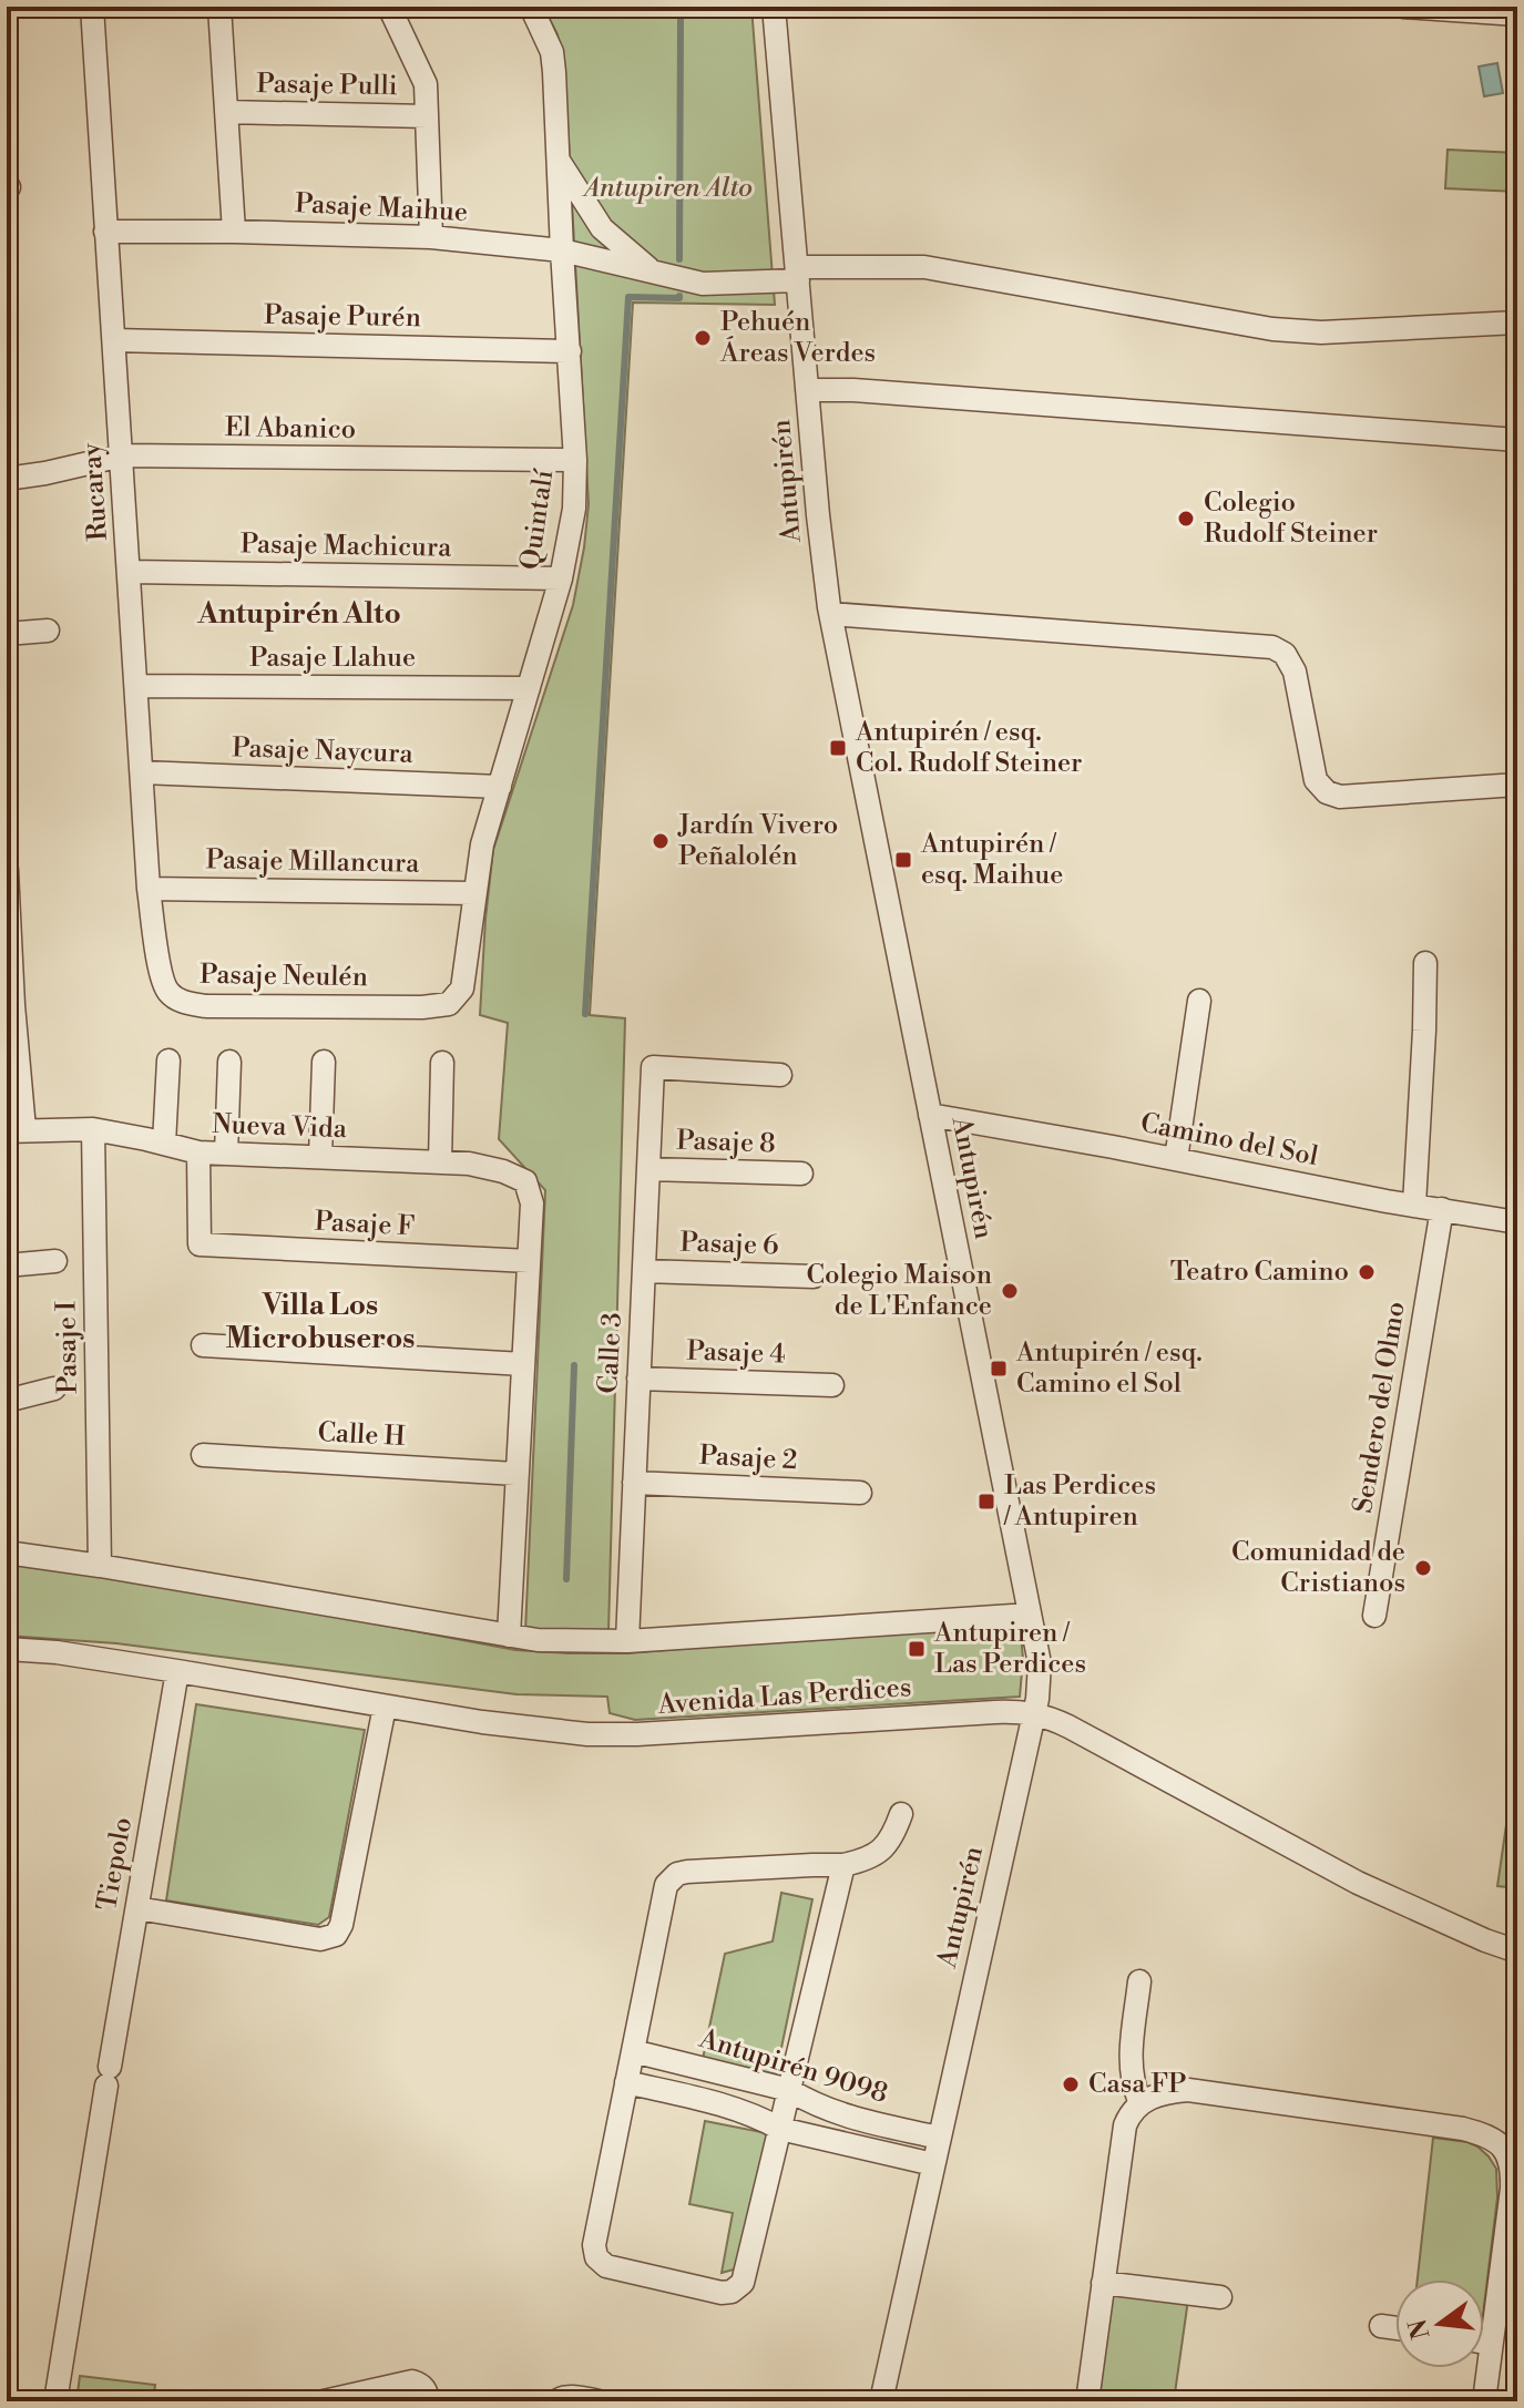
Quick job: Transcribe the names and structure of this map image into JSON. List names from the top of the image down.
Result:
{
  "streets": {
    "street": [
      "Pasaje Pulli",
      "Pasaje Maihue",
      "Pasaje Purén",
      "El Abanico",
      "Antupirén",
      "Rucaray",
      "Quintalí",
      "Pasaje Machicura",
      "Pasaje Llahue",
      "Pasaje Naycura",
      "Pasaje Millancura",
      "Pasaje Neulén",
      "Nueva Vida",
      "Camino del Sol",
      "Pasaje 8",
      "Pasaje F",
      "Pasaje 6",
      "Pasaje I",
      "Calle 3",
      "Pasaje 4",
      "Sendero del Olmo",
      "Calle H",
      "Pasaje 2",
      "Avenida Las Perdices",
      "Tiepolo",
      "Antupirén 9098"
    ]
  },
  "crossings": [
    ["Pasaje Maihue", "Antupirén"],
    ["Pasaje Maihue", "Rucaray"],
    ["Pasaje Maihue", "Quintalí"],
    ["Pasaje Purén", "Rucaray"],
    ["Pasaje Purén", "Quintalí"],
    ["El Abanico", "Rucaray"],
    ["El Abanico", "Quintalí"],
    ["Antupirén", "Camino del Sol"],
    ["Antupirén", "Avenida Las Perdices"],
    ["Antupirén", "Antupirén 9098"],
    ["Rucaray", "Pasaje Machicura"],
    ["Rucaray", "Pasaje Llahue"],
    ["Rucaray", "Pasaje Naycura"],
    ["Rucaray", "Pasaje Millancura"],
    ["Rucaray", "Pasaje Neulén"],
    ["Quintalí", "Pasaje Machicura"],
    ["Quintalí", "Pasaje Llahue"],
    ["Quintalí", "Pasaje Naycura"],
    ["Quintalí", "Pasaje Millancura"],
    ["Quintalí", "Pasaje Neulén"],
    ["Nueva Vida", "Pasaje F"],
    ["Nueva Vida", "Pasaje I"],
    ["Camino del Sol", "Sendero del Olmo"],
    ["Pasaje 8", "Calle 3"],
    ["Pasaje 6", "Calle 3"],
    ["Calle 3", "Pasaje 4"],
    ["Calle 3", "Pasaje 2"],
    ["Avenida Las Perdices", "Tiepolo"]
  ],
  "districts": ["Antupirén Alto", "Villa Los Microbuseros"],
  "parks": ["Antupiren Alto"],
  "places": {
    "other": [
      "Pehuén Áreas Verdes",
      "Colegio Rudolf Steiner",
      "Jardín Vivero Peñalolén",
      "Teatro Camino",
      "Colegio Maison de L'Enfance",
      "Comunidad de Cristianos",
      "Casa FP"
    ],
    "transit": [
      "Antupirén / esq. Col. Rudolf Steiner",
      "Antupirén / esq. Maihue",
      "Antupirén / esq. Camino el Sol",
      "Las Perdices / Antupiren",
      "Antupiren / Las Perdices"
    ]
  },
  "north": "left"
}
